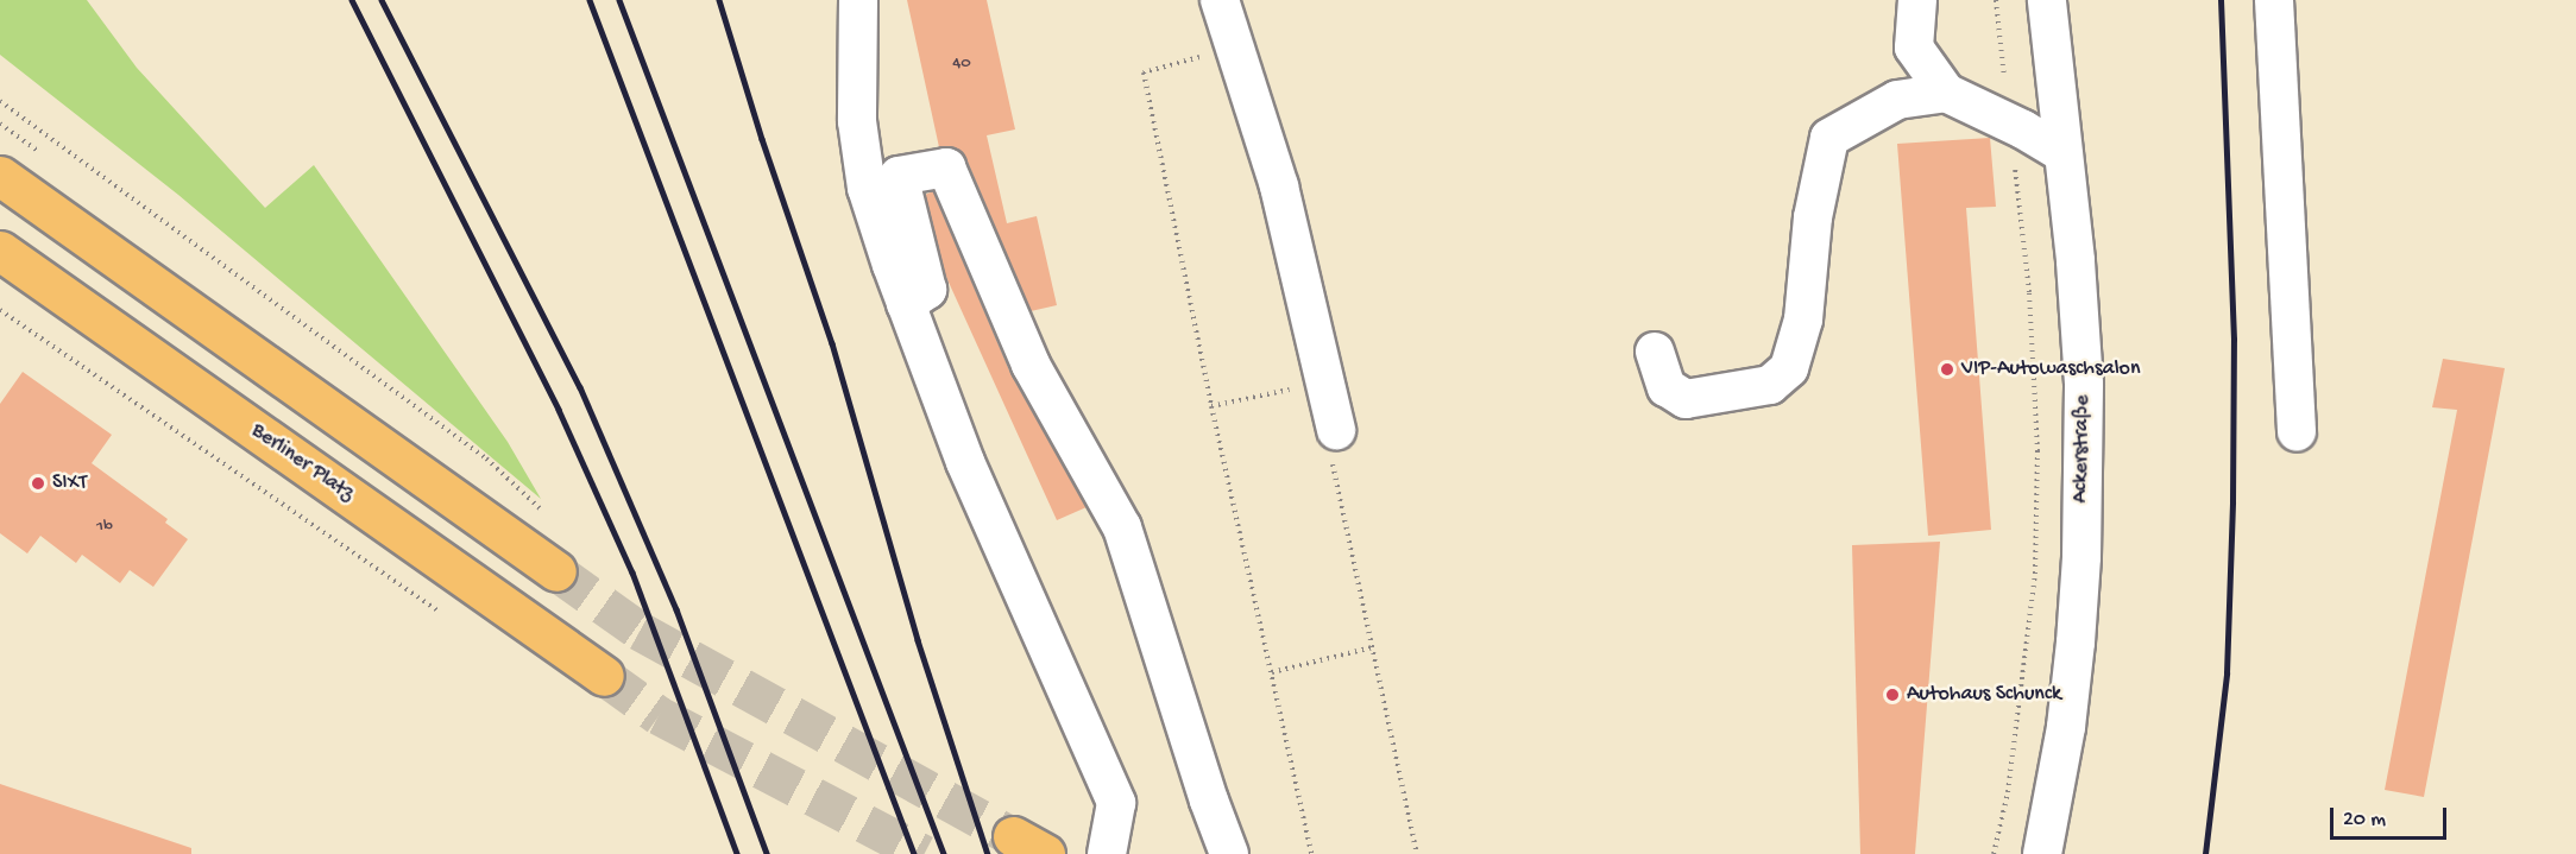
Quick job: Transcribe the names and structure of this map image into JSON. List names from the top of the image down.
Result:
{
  "streets": {
    "main road": ["Berliner Platz"],
    "street": ["Ackerstraße"]
  },
  "places": ["VIP-Autowaschsalon", "SIXT", "Autohaus Schunck"],
  "house_numbers": ["40", "1b"],
  "scale_bar": "20 m"
}
